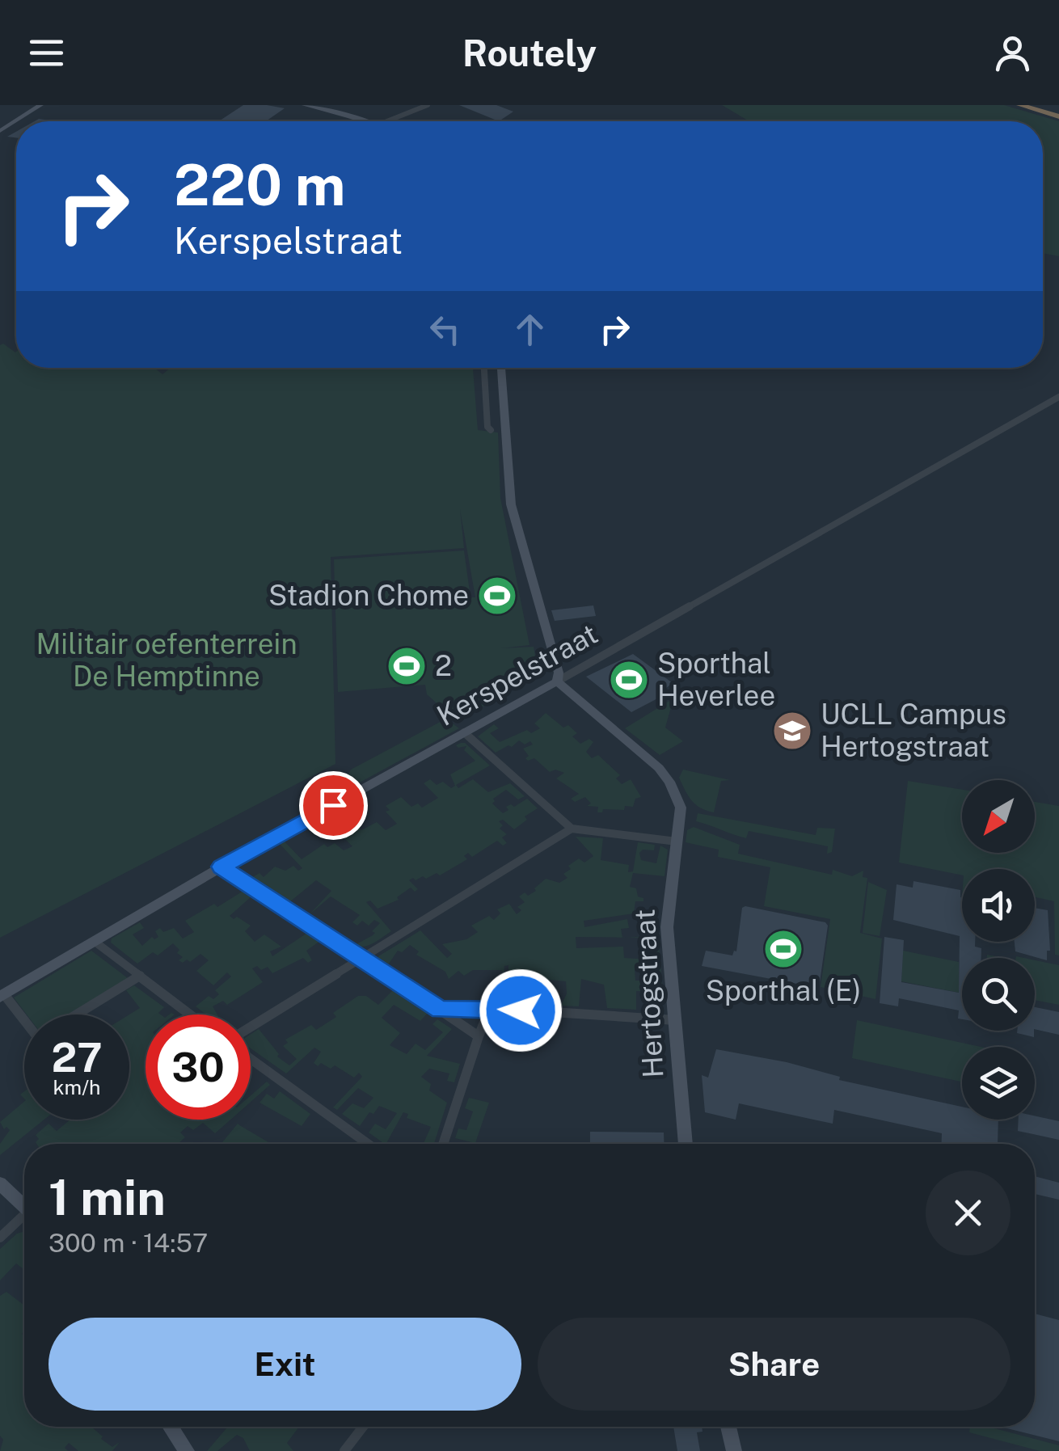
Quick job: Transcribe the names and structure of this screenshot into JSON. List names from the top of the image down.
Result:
{
  "streets": {
    "street": ["Kerspelstraat", "Hertogstraat"]
  },
  "crossings": [
    ["Kerspelstraat", "Hertogstraat"]
  ],
  "parks": ["Militair oefenterrein De Hemptinne"],
  "places": {
    "sports": [
      "Stadion Chome",
      "2",
      "Sporthal Heverlee",
      "Sporthal (E)"
    ],
    "school or university": ["UCLL Campus Hertogstraat"]
  },
  "north": "bottom left",
  "page": {
    "header": "Routely",
    "turn": ["220 m", "Kerspelstraat"],
    "speed": "27 km/h",
    "limit": "30",
    "heading": ["1 min", "300 m · 14:57"],
    "buttons": ["Exit", "Share"]
  }
}
